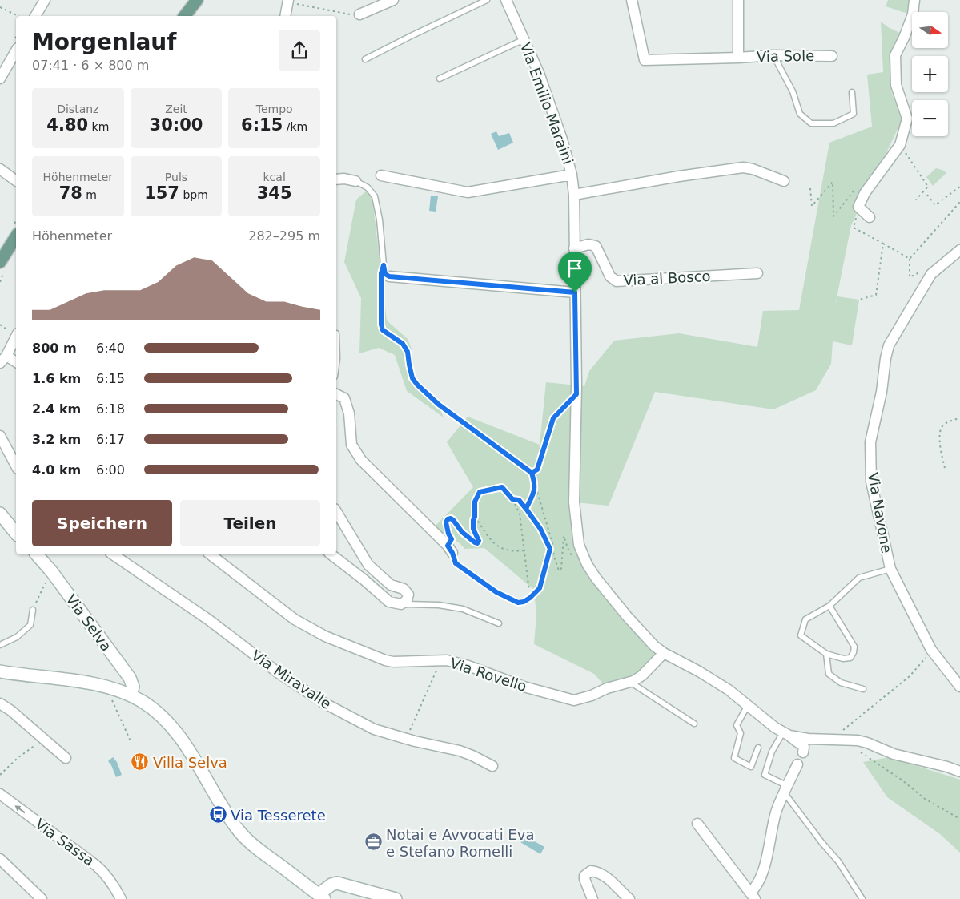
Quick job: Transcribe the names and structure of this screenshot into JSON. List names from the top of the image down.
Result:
{
  "streets": {
    "main road": ["Via Selva"],
    "street": [
      "Via Sole",
      "Via Emilio Maraini",
      "Via al Bosco",
      "Via Navone",
      "Via Rovello",
      "Via Miravalle",
      "Via Sassa"
    ]
  },
  "crossings": [
    ["Via Emilio Maraini", "Via al Bosco"],
    ["Via Emilio Maraini", "Via Rovello"]
  ],
  "places": {
    "restaurant": ["Villa Selva"],
    "bus stop": ["Via Tesserete"],
    "office": ["Notai e Avvocati Eva e Stefano Romelli"]
  },
  "north": "right",
  "page": {
    "map_buttons": ["+", "−"],
    "heading": ["Morgenlauf", "07:41 · 6 × 800 m"],
    "stats": [
      ["Distanz", "4.80 km"],
      ["Zeit", "30:00"],
      ["Tempo", "6:15 /km"],
      ["Höhenmeter", "78 m"],
      ["Puls", "157 bpm"],
      ["kcal", "345"]
    ],
    "chart": ["Höhenmeter", "282–295 m"],
    "list": [
      {
        "name": "800 m",
        "note": "6:40"
      },
      {
        "name": "1.6 km",
        "note": "6:15"
      },
      {
        "name": "2.4 km",
        "note": "6:18"
      },
      {
        "name": "3.2 km",
        "note": "6:17"
      },
      {
        "name": "4.0 km",
        "note": "6:00"
      }
    ],
    "buttons": ["Speichern", "Teilen"]
  }
}
